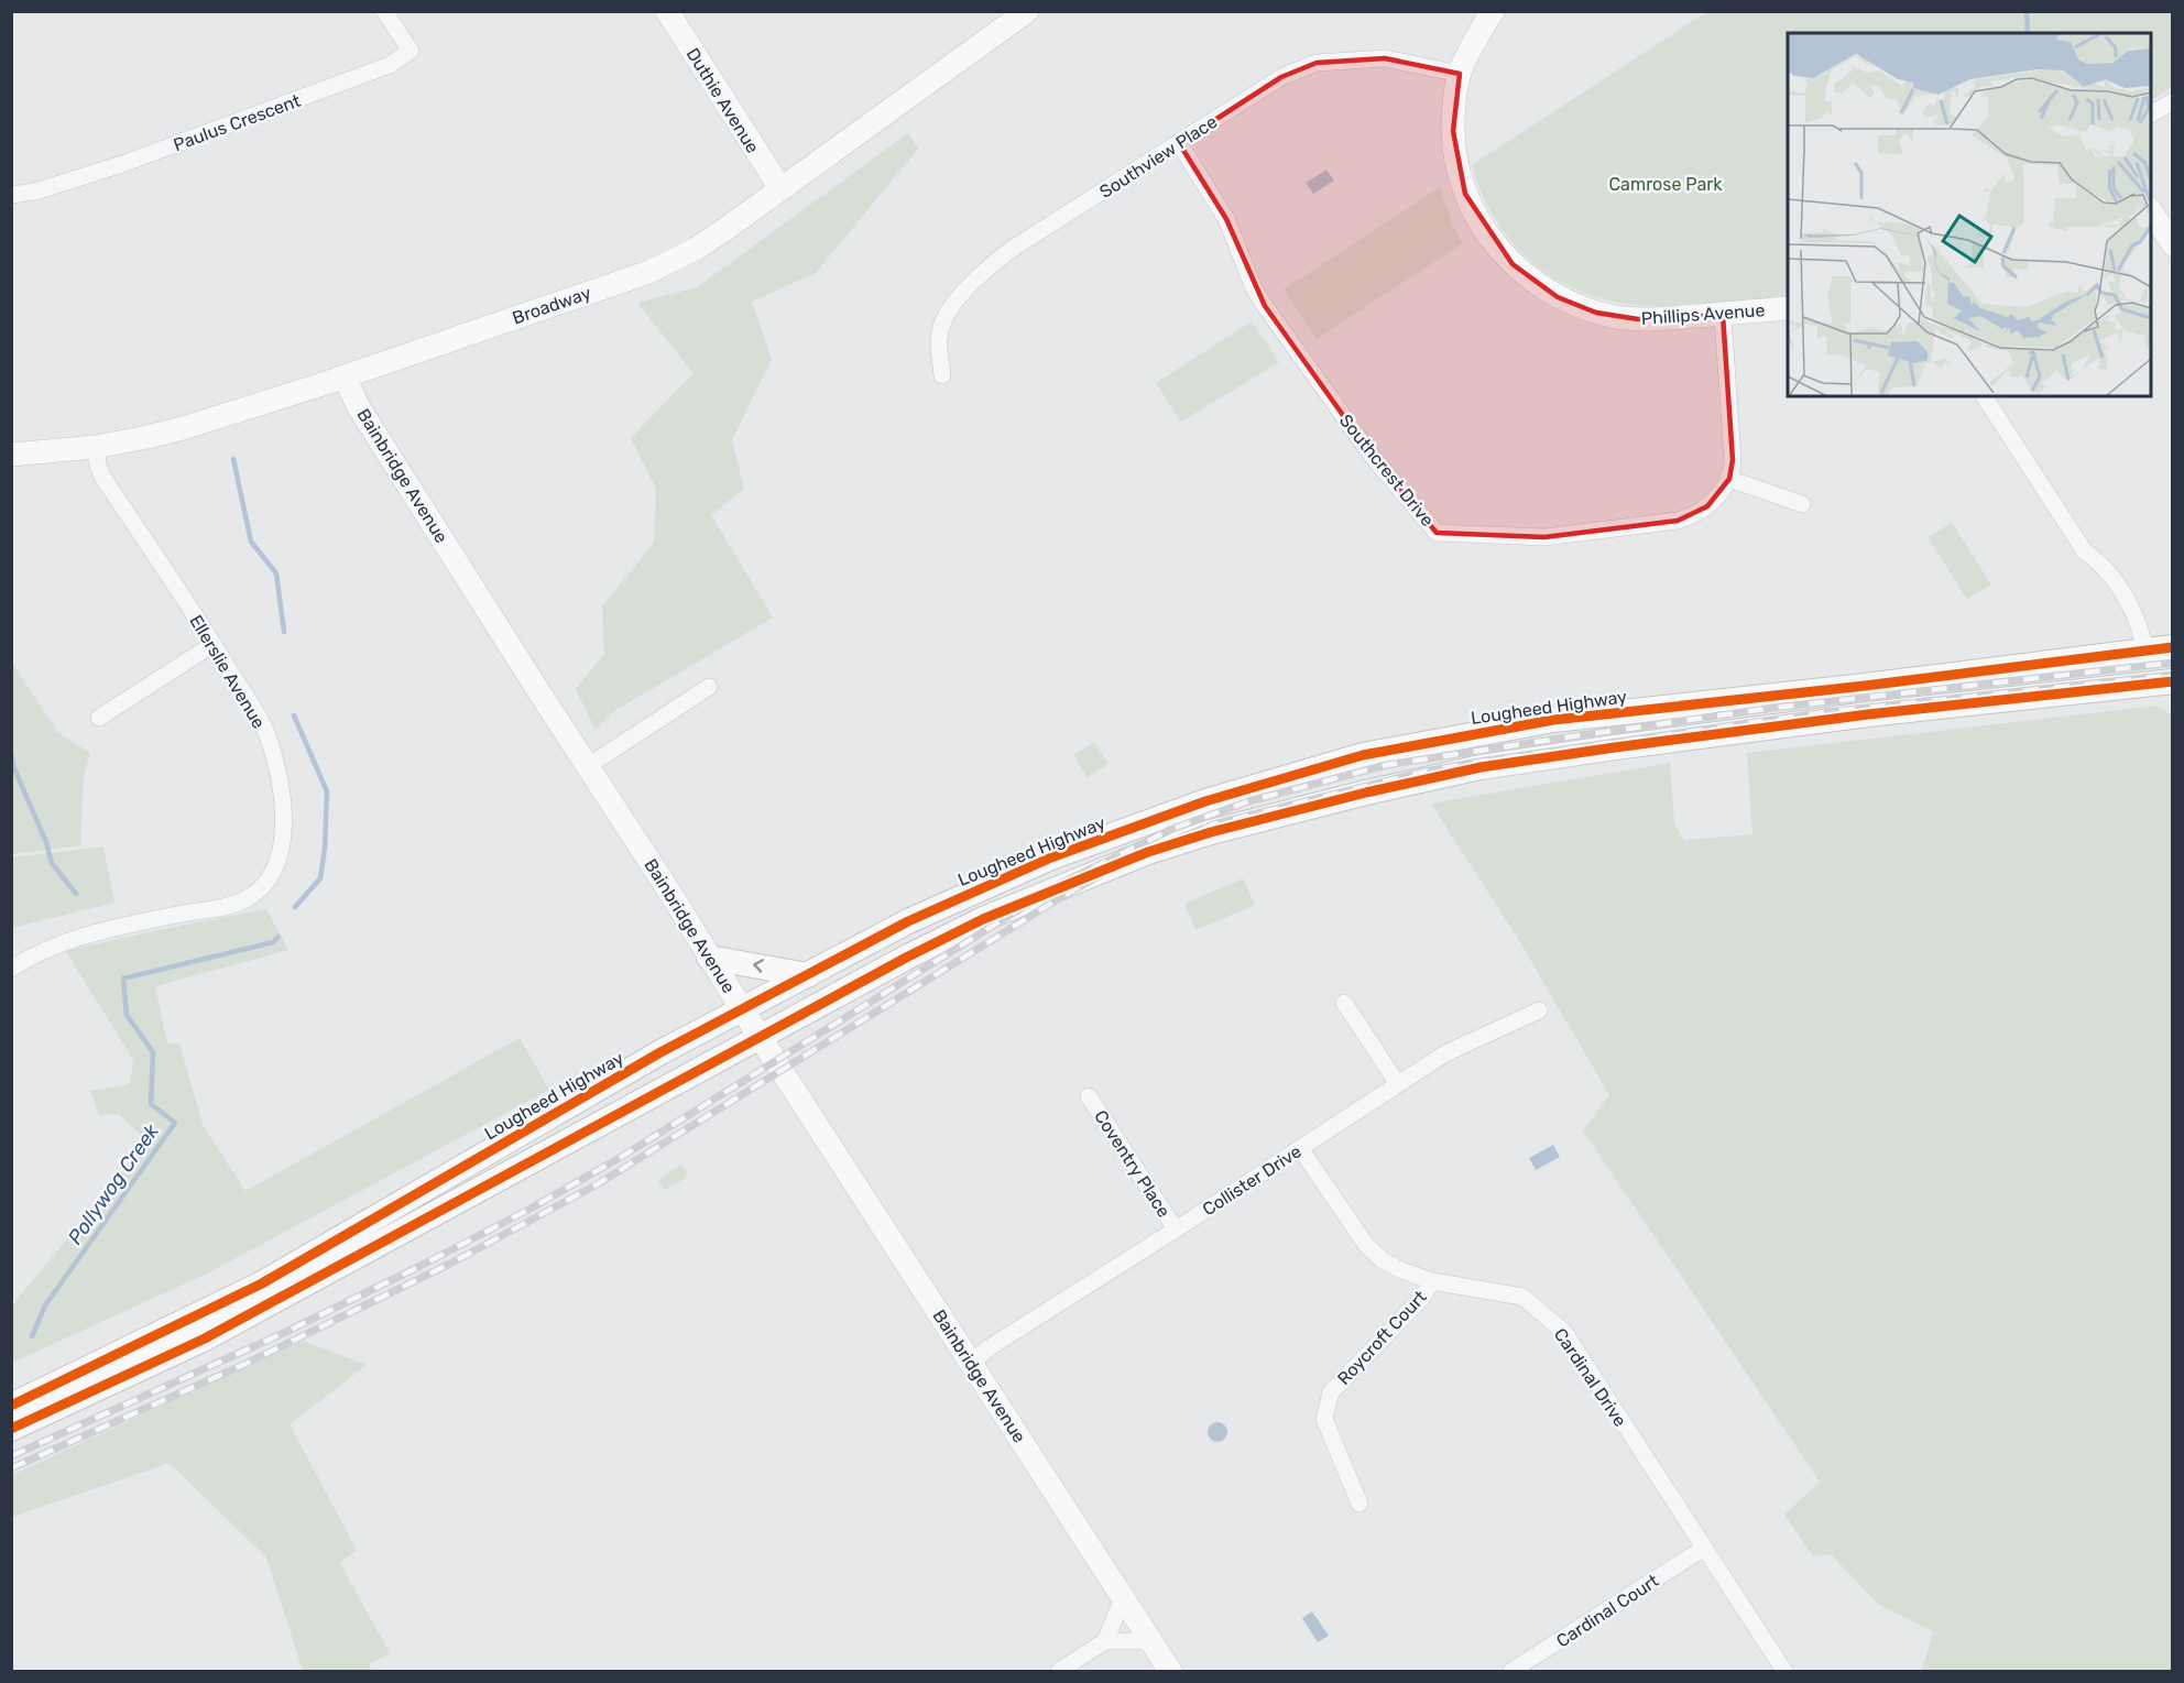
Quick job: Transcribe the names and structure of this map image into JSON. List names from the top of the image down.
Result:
{
  "streets": {
    "main road": ["Lougheed Highway"],
    "street": [
      "Duthie Avenue",
      "Paulus Crescent",
      "Southview Place",
      "Broadway",
      "Phillips Avenue",
      "Southcrest Drive",
      "Bainbridge Avenue",
      "Ellerslie Avenue",
      "Coventry Place",
      "Collister Drive",
      "Roycroft Court",
      "Cardinal Drive",
      "Cardinal Court"
    ]
  },
  "crossings": [
    ["Duthie Avenue", "Broadway"],
    ["Southview Place", "Phillips Avenue"],
    ["Southview Place", "Southcrest Drive"],
    ["Broadway", "Bainbridge Avenue"],
    ["Broadway", "Ellerslie Avenue"],
    ["Bainbridge Avenue", "Lougheed Highway"],
    ["Bainbridge Avenue", "Collister Drive"],
    ["Coventry Place", "Collister Drive"],
    ["Collister Drive", "Cardinal Drive"],
    ["Roycroft Court", "Cardinal Drive"],
    ["Cardinal Drive", "Cardinal Court"]
  ],
  "water": ["Pollywog Creek"],
  "parks": ["Camrose Park"]
}
